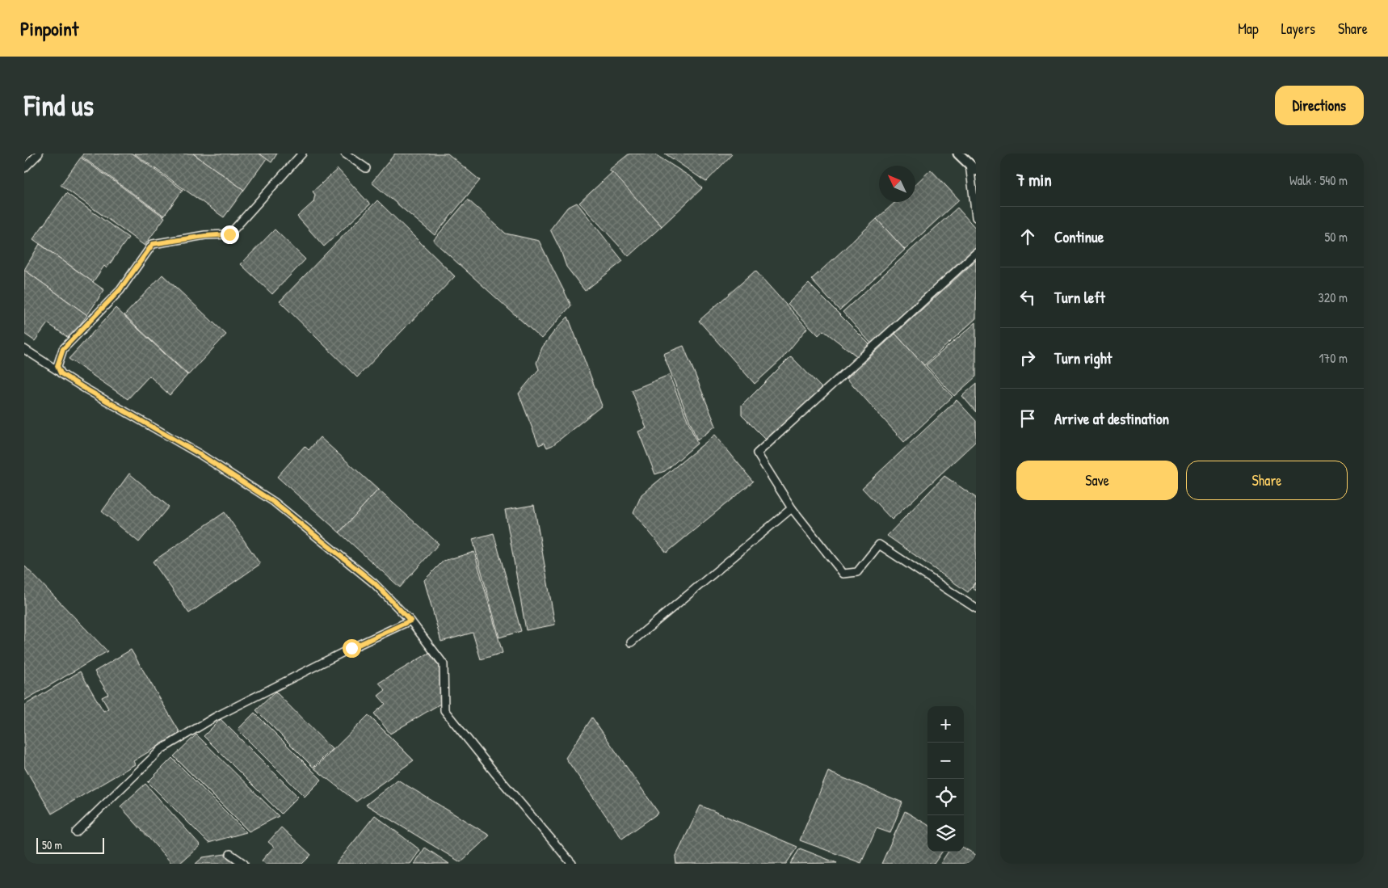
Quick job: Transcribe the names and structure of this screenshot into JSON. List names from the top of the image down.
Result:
{
  "scale_bar": "50 m",
  "north": "top left",
  "page": {
    "header": "Pinpoint",
    "nav": ["Map", "Layers", "Share"],
    "buttons": [
      "Directions",
      ["Save", "Share"]
    ],
    "title": "Find us",
    "heading": ["7 min", "Walk · 540 m"],
    "list": [
      ["Continue", "50 m"],
      ["Turn left", "320 m"],
      ["Turn right", "170 m"],
      "Arrive at destination"
    ],
    "map_buttons": ["+", "−"],
    "scale": "50 m"
  }
}
